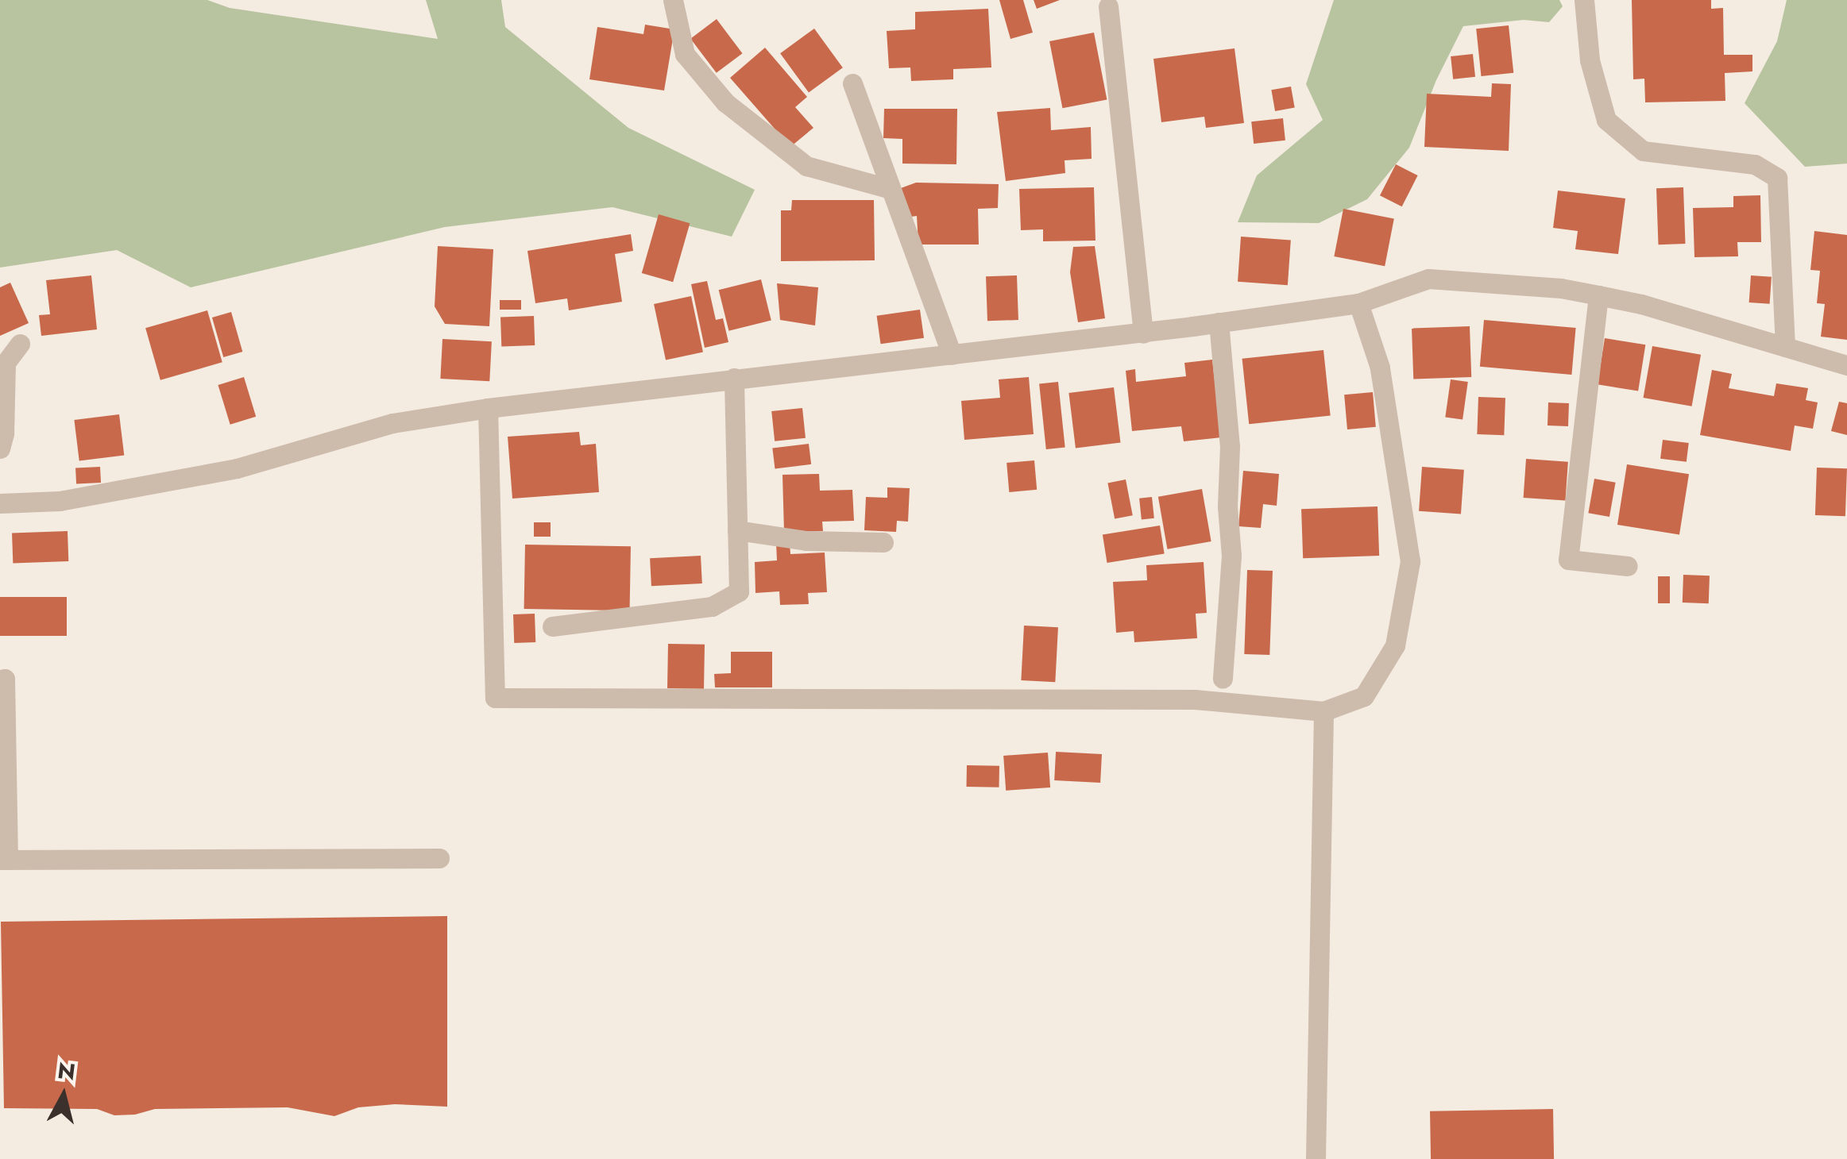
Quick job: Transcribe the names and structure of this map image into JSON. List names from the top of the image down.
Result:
{
  "north": "top"
}
